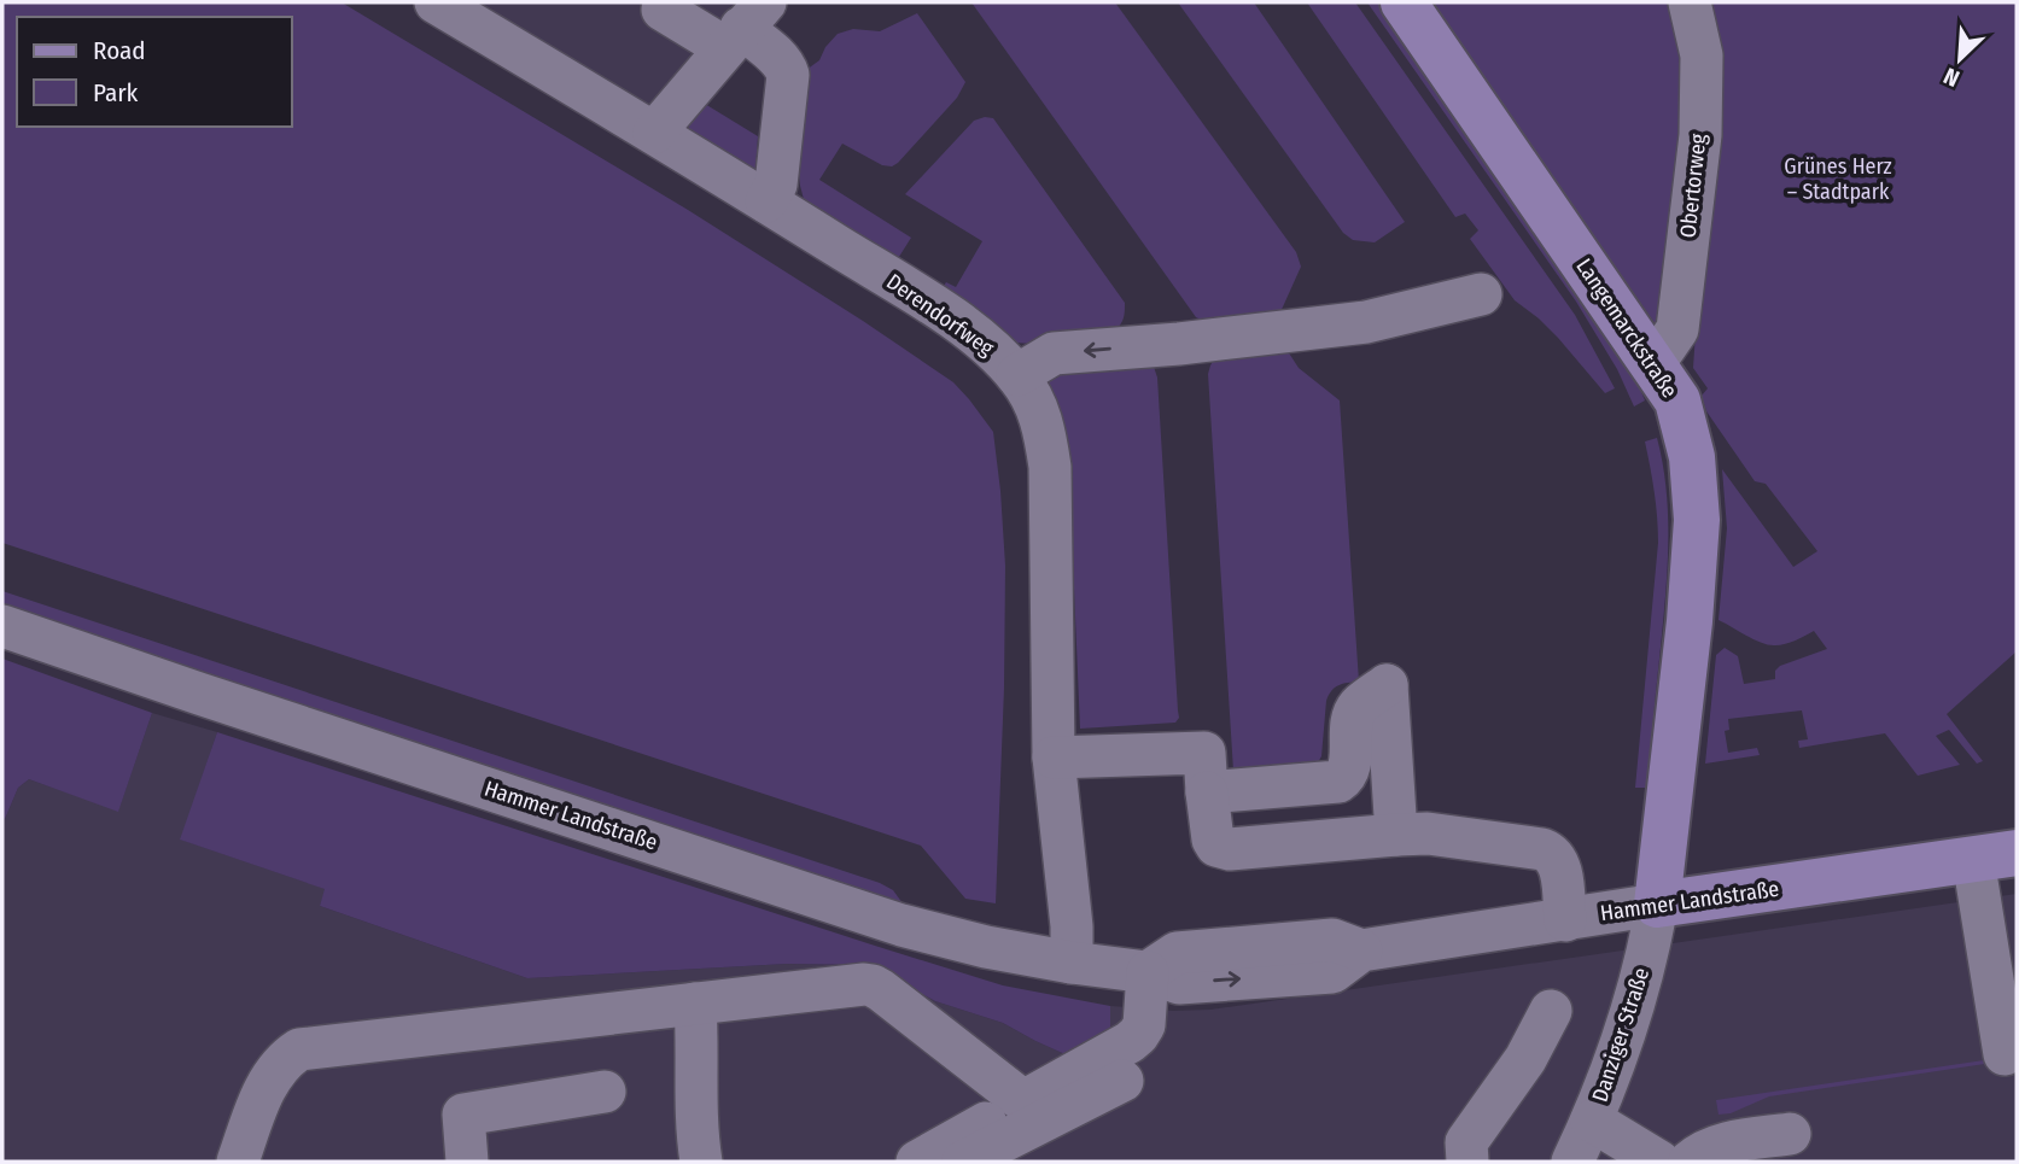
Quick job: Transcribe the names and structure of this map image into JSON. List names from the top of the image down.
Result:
{
  "streets": {
    "main road": ["Langemarckstraße", "Hammer Landstraße"],
    "street": ["Obertorweg", "Derendorfweg", "Danziger Straße"]
  },
  "crossings": [
    ["Obertorweg", "Langemarckstraße"],
    ["Derendorfweg", "Hammer Landstraße"],
    ["Langemarckstraße", "Hammer Landstraße"],
    ["Langemarckstraße", "Danziger Straße"],
    ["Hammer Landstraße", "Danziger Straße"]
  ],
  "parks": ["Grünes Herz – Stadtpark"],
  "legend": ["Road", "Park"],
  "north": "bottom left"
}
